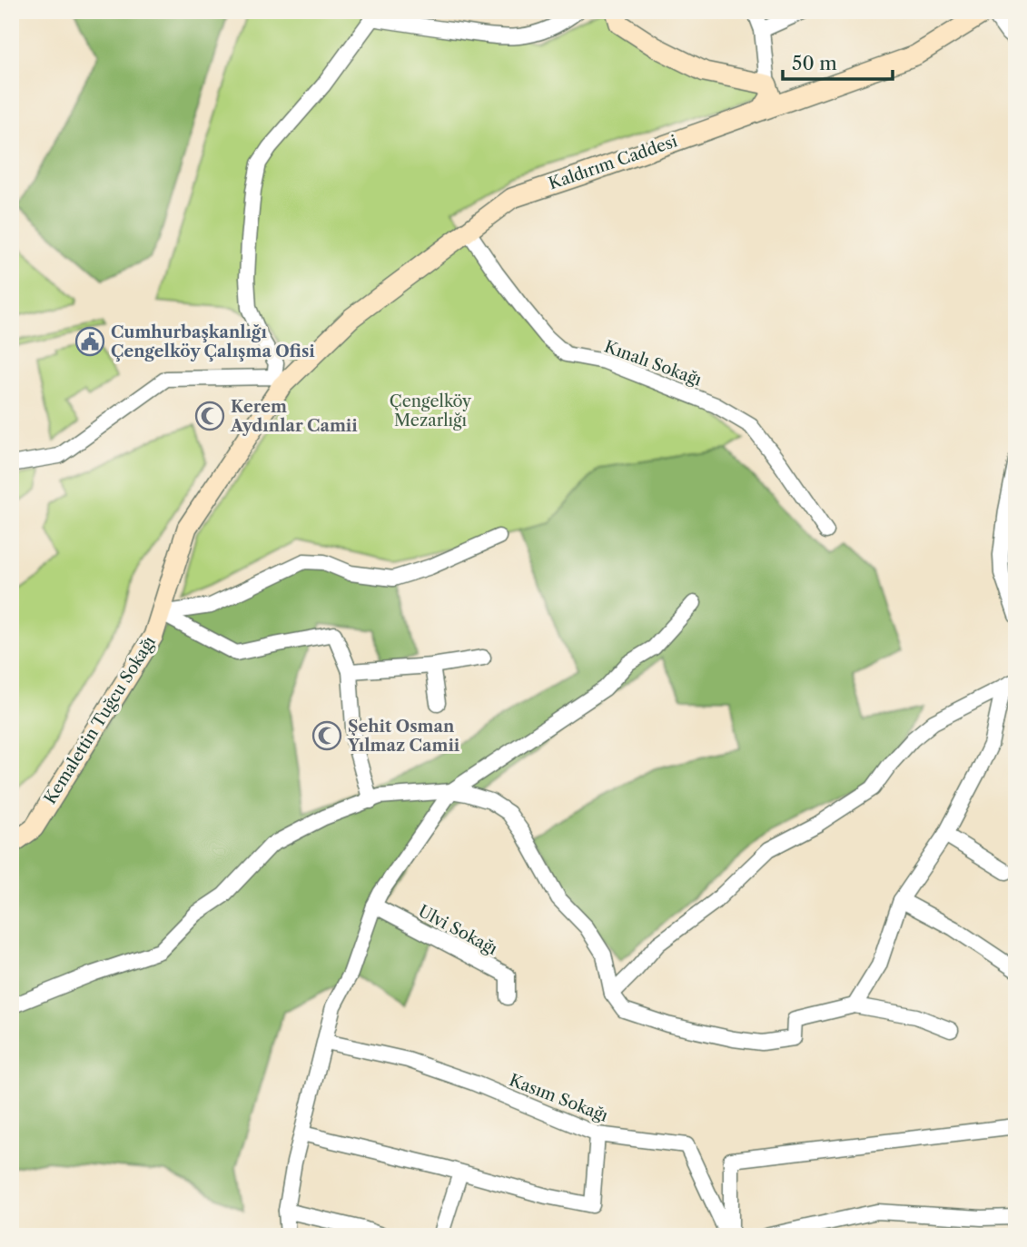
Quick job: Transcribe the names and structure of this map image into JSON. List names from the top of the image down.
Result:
{
  "streets": {
    "street": [
      "Kaldırım Caddesi",
      "Kınalı Sokağı",
      "Kemalettin Tuğcu Sokağı",
      "Ulvi Sokağı",
      "Kasım Sokağı"
    ]
  },
  "crossings": [
    ["Kaldırım Caddesi", "Kınalı Sokağı"],
    ["Kaldırım Caddesi", "Kemalettin Tuğcu Sokağı"]
  ],
  "parks": ["Çengelköy Mezarlığı"],
  "places": {
    "public building": ["Cumhurbaşkanlığı Çengelköy Çalışma Ofisi"],
    "mosque": ["Kerem Aydınlar Camii", "Şehit Osman Yılmaz Camii"]
  },
  "scale_bar": "50 m"
}
